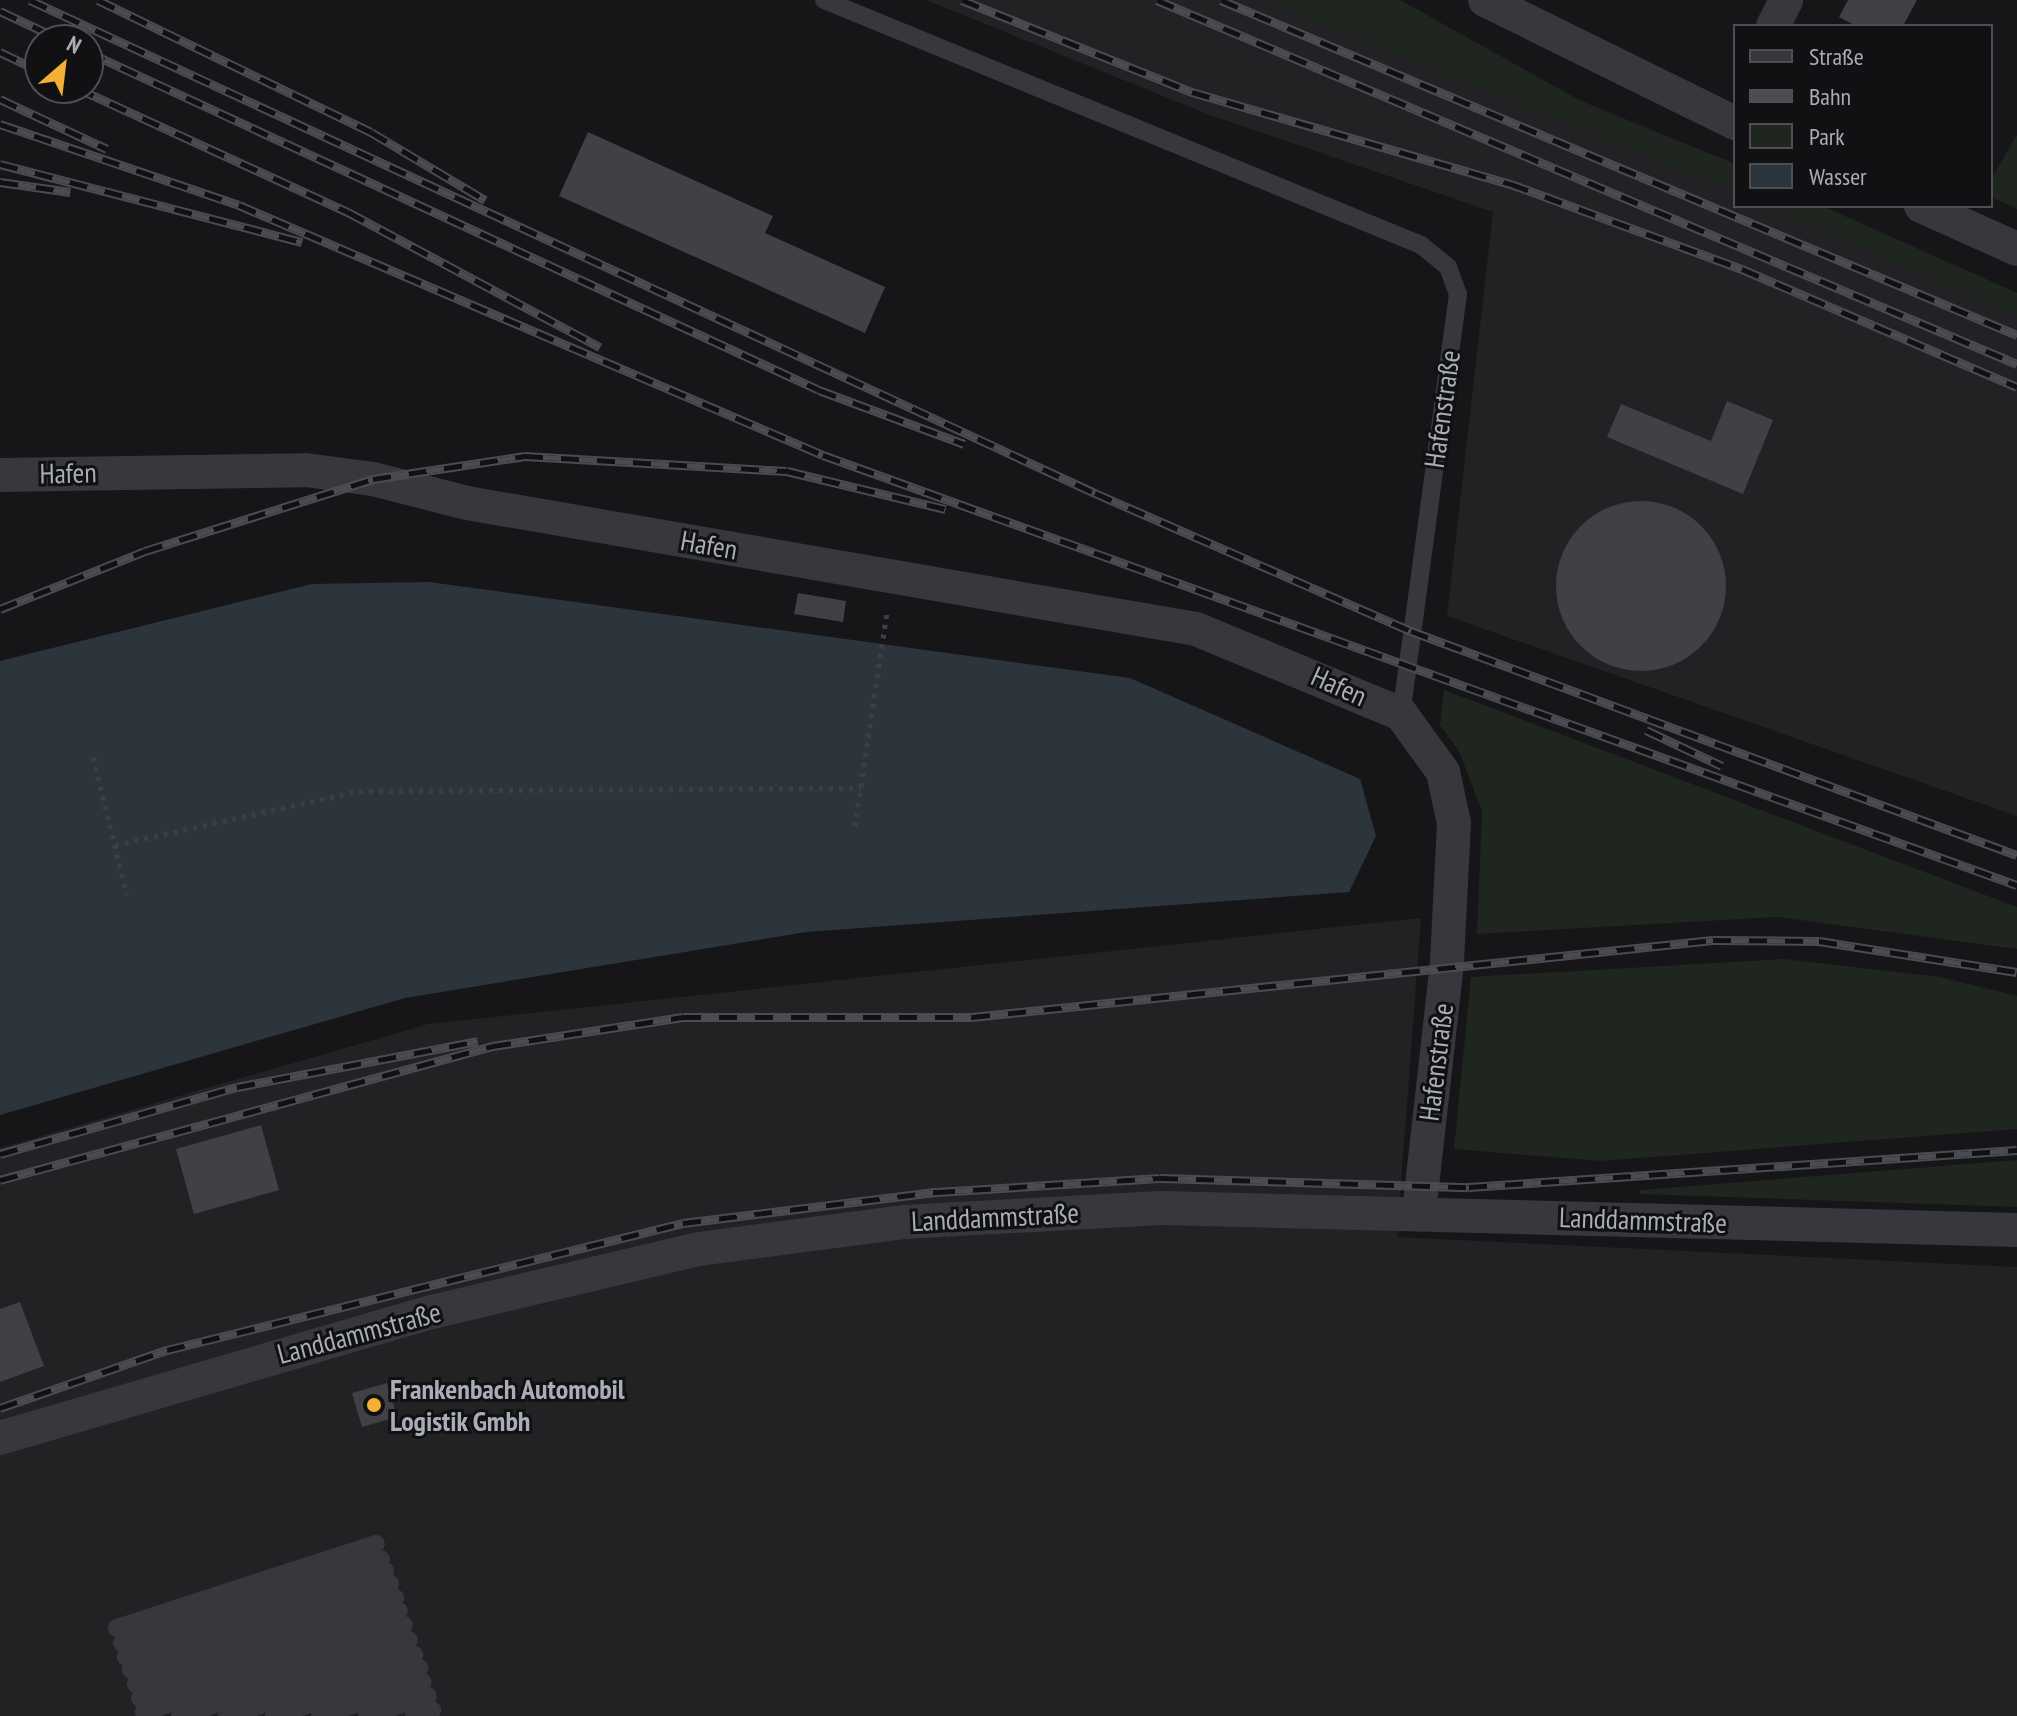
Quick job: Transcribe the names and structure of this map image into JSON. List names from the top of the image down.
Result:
{
  "streets": {
    "street": ["Hafenstraße", "Hafen", "Landdammstraße"]
  },
  "crossings": [
    ["Hafenstraße", "Hafen"],
    ["Hafenstraße", "Landdammstraße"]
  ],
  "places": ["Frankenbach Automobil Logistik Gmbh"],
  "legend": [
    "Straße",
    "Bahn",
    "Park",
    "Wasser"
  ],
  "north": "top right"
}
